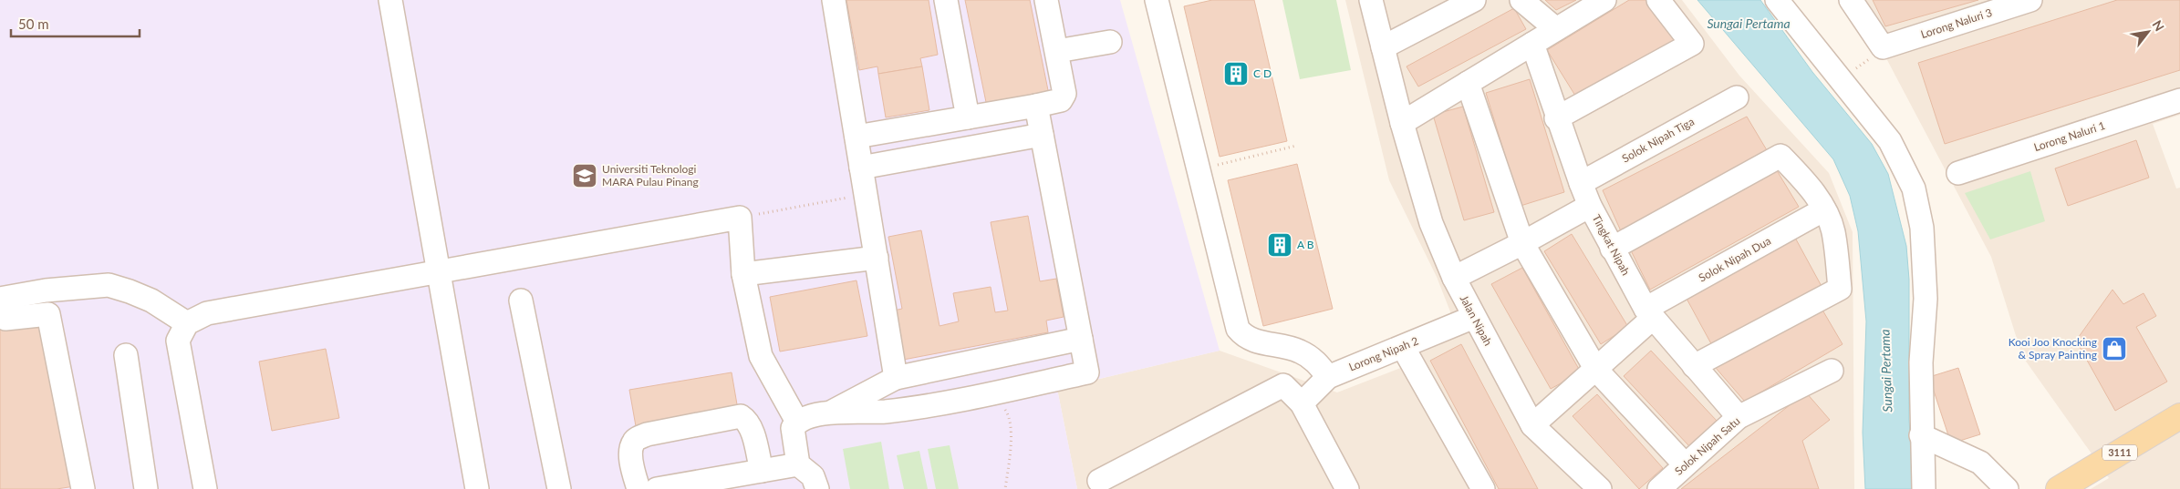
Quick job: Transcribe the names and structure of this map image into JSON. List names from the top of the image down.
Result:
{
  "streets": {
    "main road": ["3111"],
    "street": [
      "Lorong Naluri 3",
      "Lorong Naluri 1",
      "Solok Nipah Tiga",
      "Tingkat Nipah",
      "Solok Nipah Dua",
      "Jalan Nipah",
      "Lorong Nipah 2",
      "Solok Nipah Satu"
    ]
  },
  "crossings": [
    ["Solok Nipah Tiga", "Tingkat Nipah"],
    ["Tingkat Nipah", "Solok Nipah Dua"],
    ["Tingkat Nipah", "Solok Nipah Satu"],
    ["Solok Nipah Dua", "Jalan Nipah"],
    ["Jalan Nipah", "Lorong Nipah 2"]
  ],
  "water": ["Sungai Pertama"],
  "places": {
    "building": ["C D", "A B"],
    "school or university": ["Universiti Teknologi MARA Pulau Pinang"],
    "shop": ["Kooi Joo Knocking & Spray Painting"]
  },
  "scale_bar": "50 m",
  "north": "top right"
}
